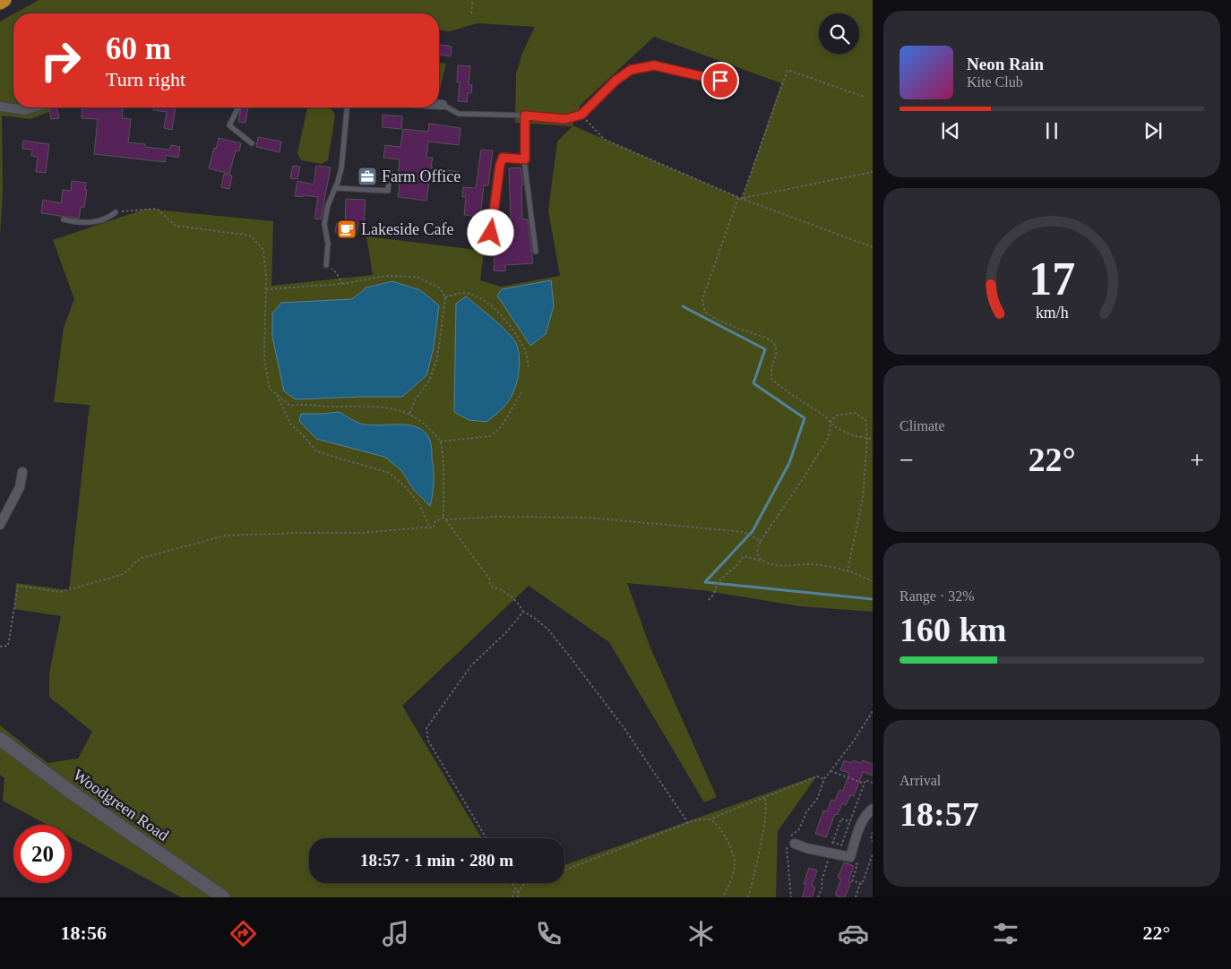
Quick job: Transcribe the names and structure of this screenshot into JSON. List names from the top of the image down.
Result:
{
  "streets": {
    "street": ["Woodgreen Road"]
  },
  "places": {
    "office": ["Farm Office"],
    "cafe": ["Lakeside Cafe"]
  },
  "page": {
    "turn": ["60 m", "Turn right"],
    "song": ["Neon Rain", "Kite Club"],
    "tile": [
      "Climate",
      ["Range · 32%", "160 km"],
      ["Arrival", "18:57"]
    ],
    "heat": ["−", "22°", "+"],
    "limit": "20",
    "trip": "18:57 · 1 min · 280 m",
    "tabs": ["18:56", "22°"],
    "gauge": ["17", "km/h"]
  }
}
